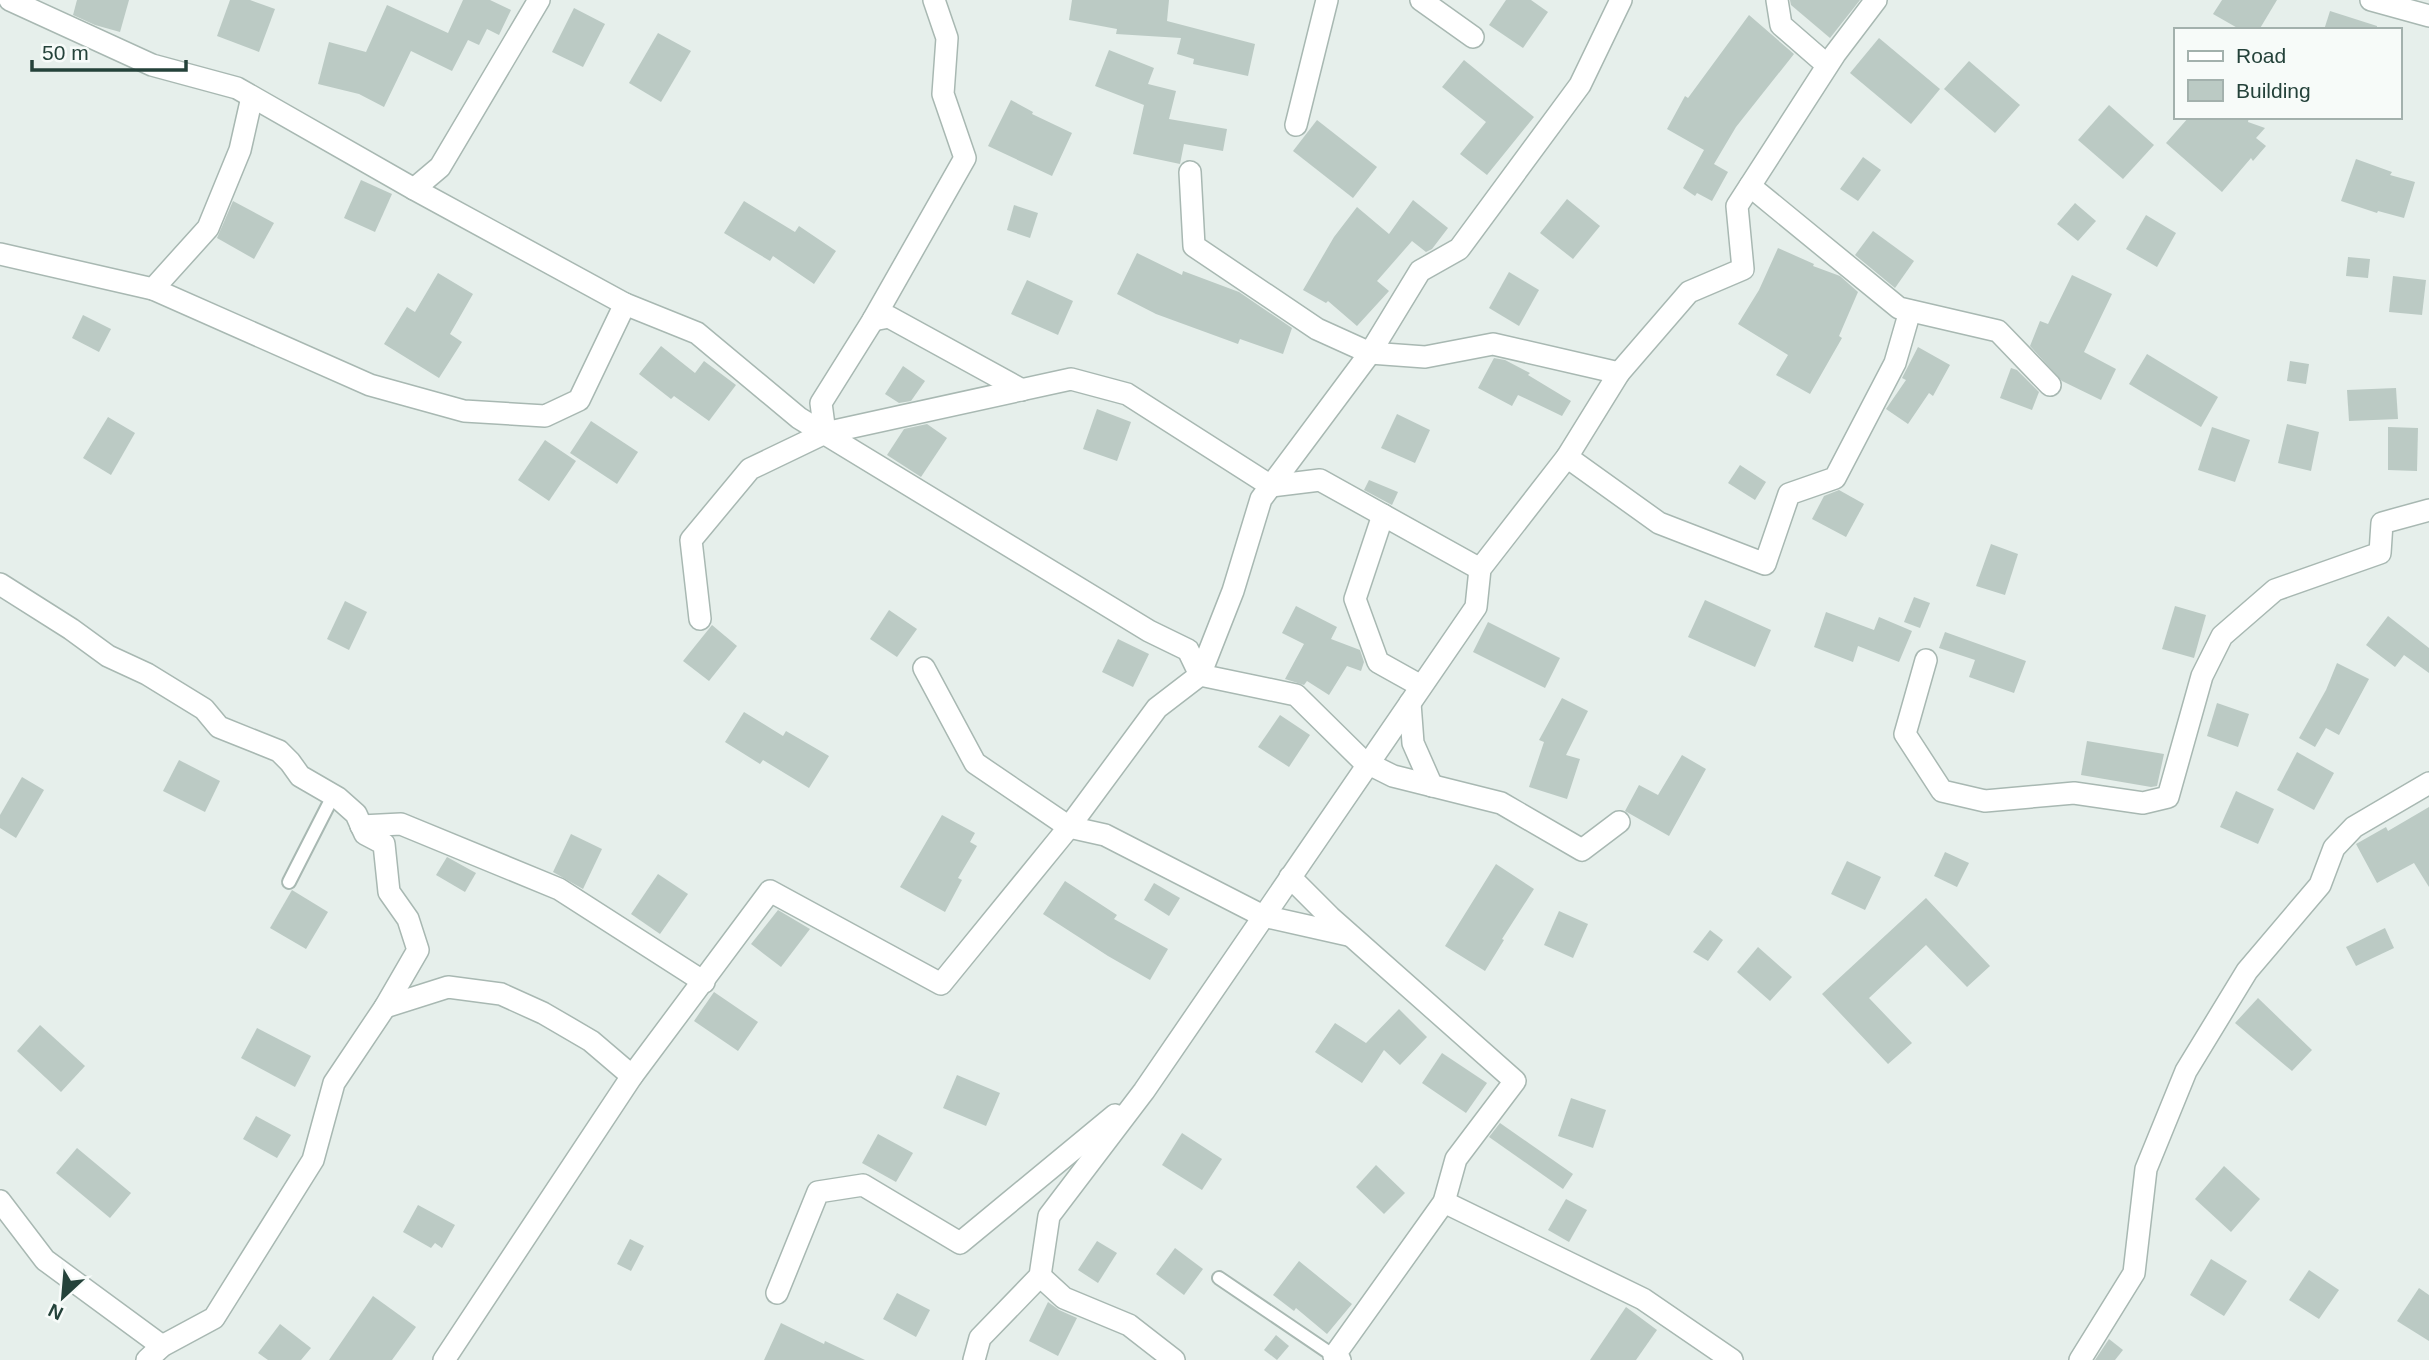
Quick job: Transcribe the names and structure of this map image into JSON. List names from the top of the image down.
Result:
{
  "legend": ["Road", "Building"],
  "scale_bar": "50 m",
  "north": "bottom left"
}
